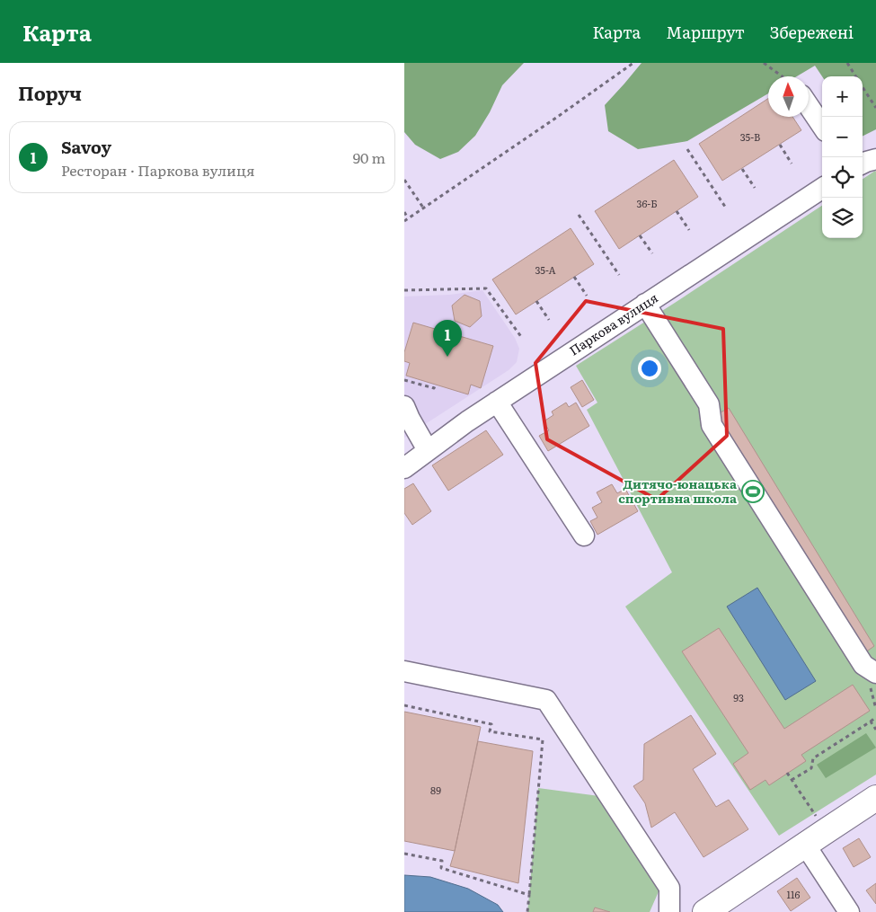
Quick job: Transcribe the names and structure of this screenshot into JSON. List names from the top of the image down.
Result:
{
  "streets": {
    "street": ["Паркова вулиця"]
  },
  "places": {
    "sports": ["Дитячо-юнацька спортивна школа"]
  },
  "house_numbers": [
    "35-В",
    "36-Б",
    "35-А",
    "93",
    "89",
    "116"
  ],
  "north": "top",
  "page": {
    "header": "Карта",
    "nav": ["Карта", "Маршрут", "Збережені"],
    "heading": "Поруч",
    "map_buttons": ["+", "−"],
    "list": [
      {
        "mark": "1",
        "name": "Savoy",
        "note": "Ресторан · Паркова вулиця",
        "value": "90 m"
      }
    ],
    "pins": "1"
  }
}
